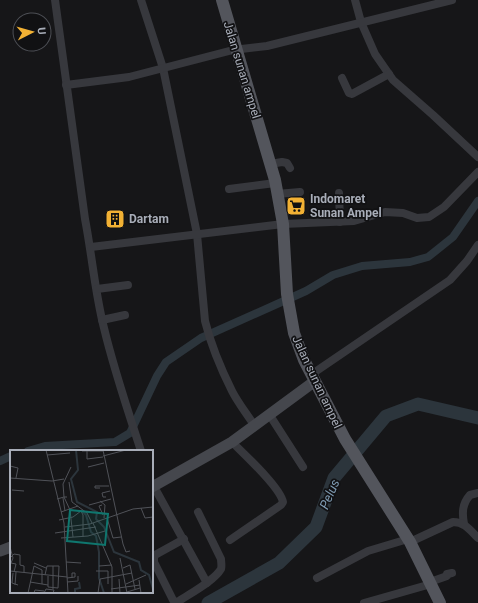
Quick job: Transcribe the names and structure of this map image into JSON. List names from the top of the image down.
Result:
{
  "streets": {
    "main road": ["Jalan sunan ampel"]
  },
  "water": ["Pelus"],
  "places": {
    "supermarket": ["Indomaret Sunan Ampel"],
    "building": ["Dartam"]
  },
  "north": "right"
}
